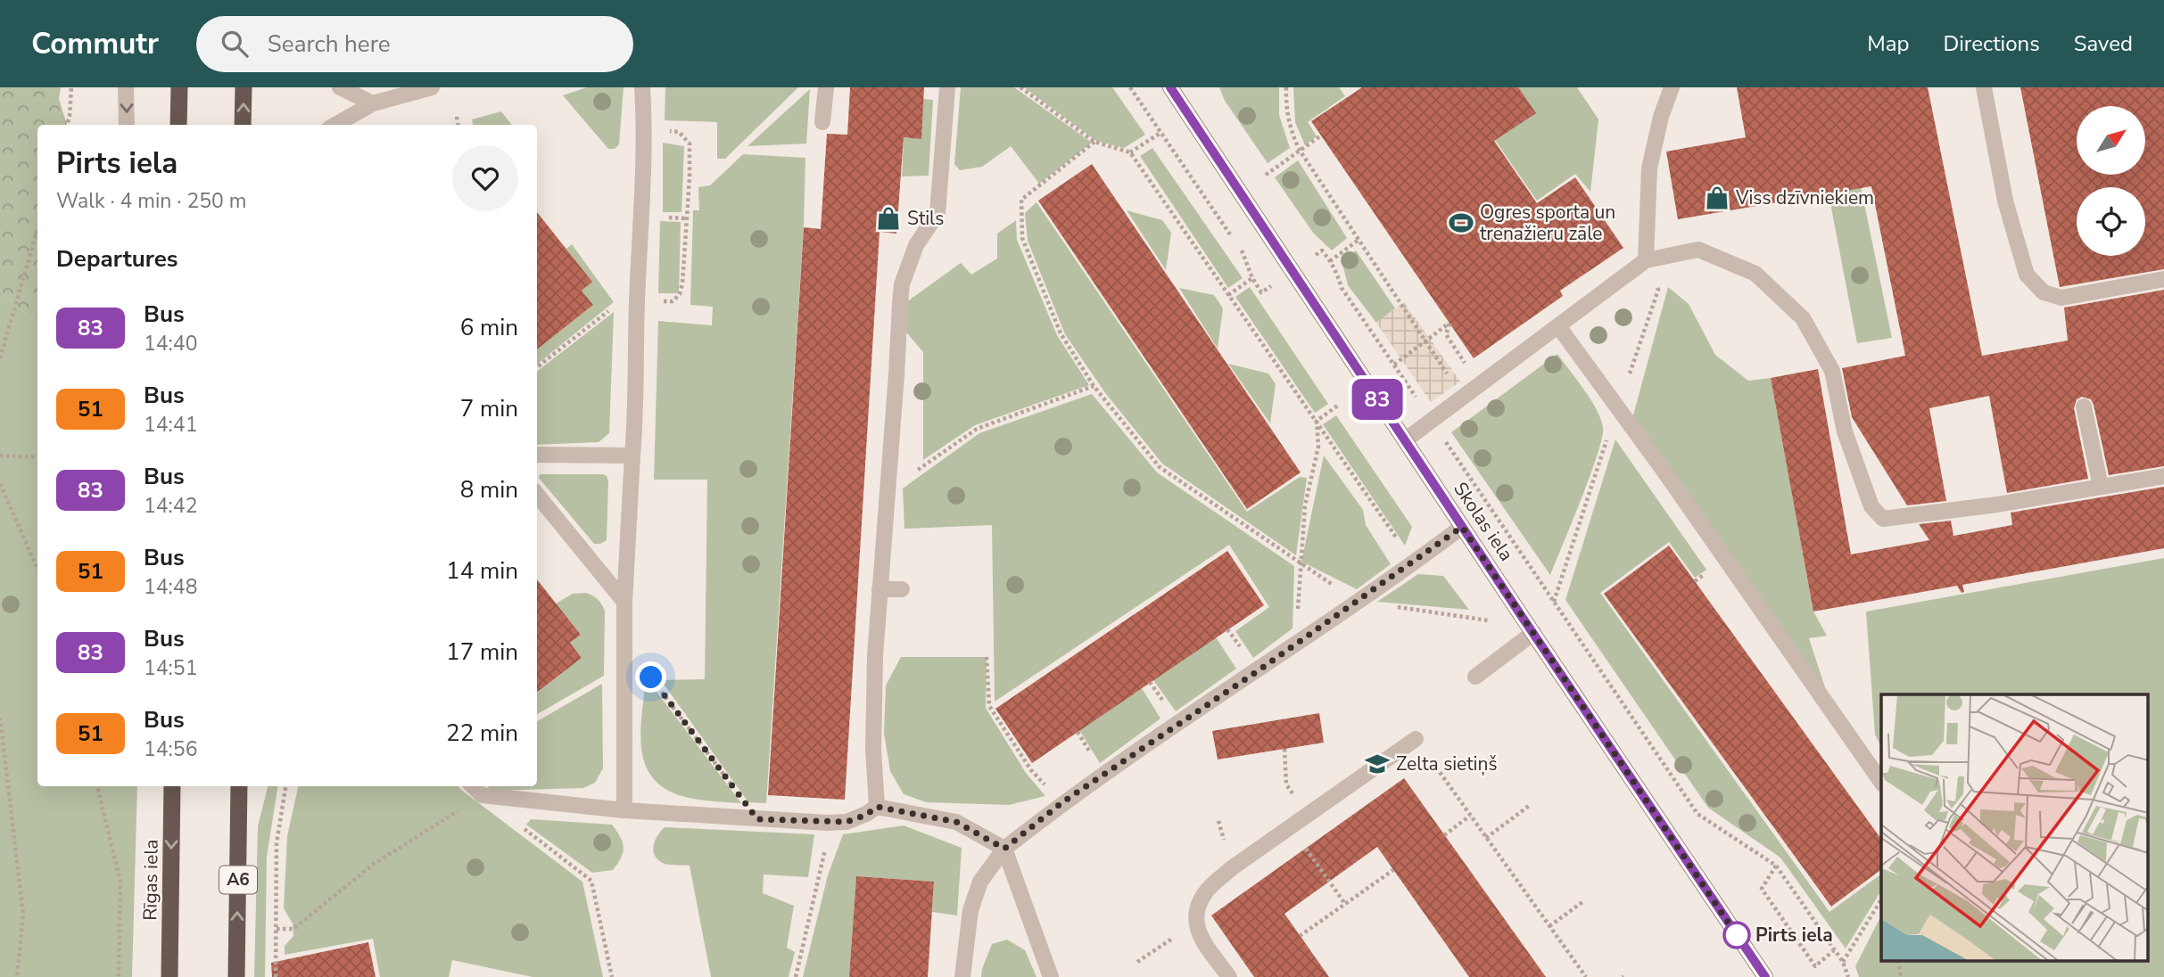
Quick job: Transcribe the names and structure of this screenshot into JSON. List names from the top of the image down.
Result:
{
  "streets": {
    "highway": ["Rīgas iela", "A6"],
    "main road": ["Skolas iela"]
  },
  "places": {
    "shop": ["Viss dzīvniekiem", "Stils"],
    "sports": ["Ogres sporta un trenažieru zāle"],
    "school or university": ["Zelta sietiņš"],
    "other": ["Pirts iela"]
  },
  "lines": ["bus line 83"],
  "north": "top right",
  "page": {
    "header": "Commutr",
    "search": "Search here",
    "nav": ["Map", "Directions", "Saved"],
    "on_map": "83",
    "heading": [
      ["Pirts iela", "Walk · 4 min · 250 m"],
      "Departures"
    ],
    "list": [
      {
        "mark": "83",
        "name": "Bus",
        "note": "14:40",
        "value": "6 min"
      },
      {
        "mark": "51",
        "name": "Bus",
        "note": "14:41",
        "value": "7 min"
      },
      {
        "mark": "83",
        "name": "Bus",
        "note": "14:42",
        "value": "8 min"
      },
      {
        "mark": "51",
        "name": "Bus",
        "note": "14:48",
        "value": "14 min"
      },
      {
        "mark": "83",
        "name": "Bus",
        "note": "14:51",
        "value": "17 min"
      },
      {
        "mark": "51",
        "name": "Bus",
        "note": "14:56",
        "value": "22 min"
      }
    ]
  }
}
